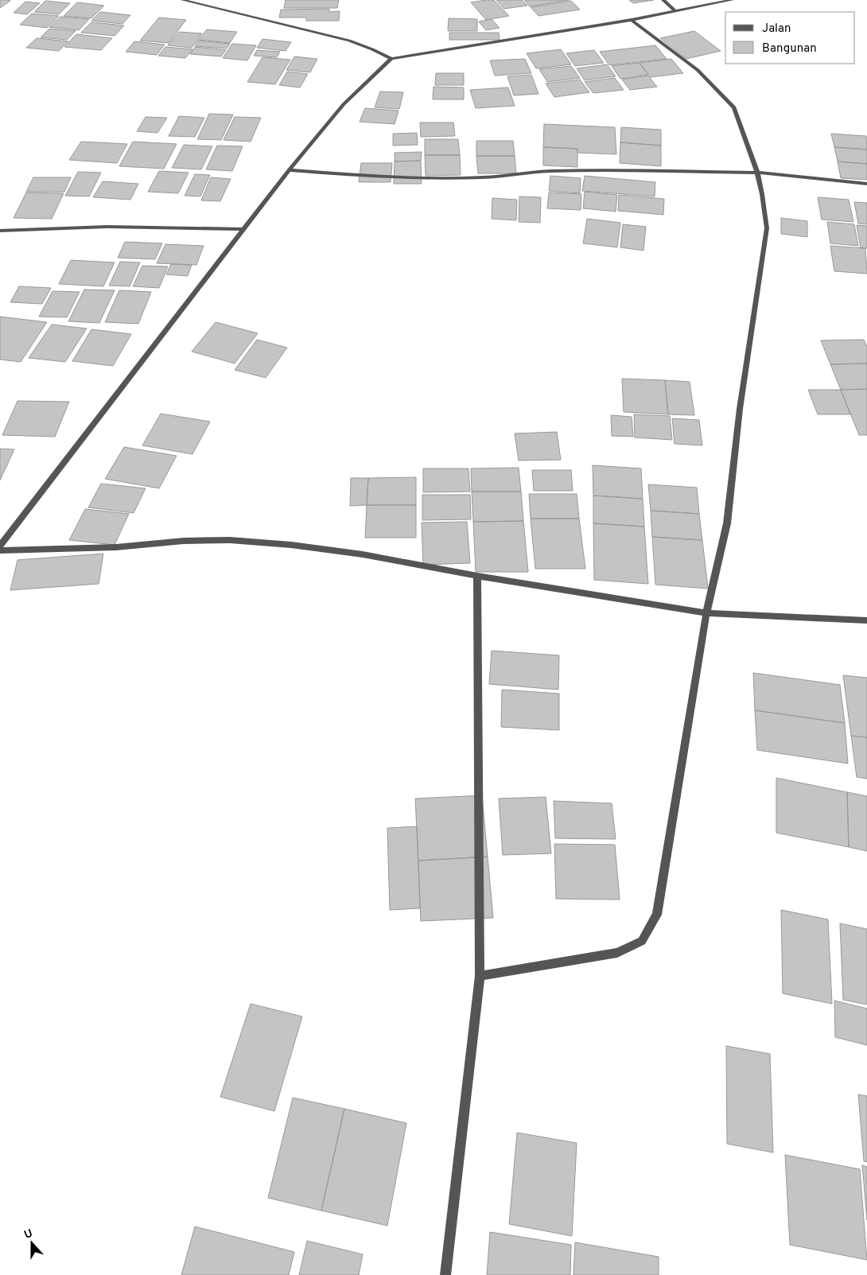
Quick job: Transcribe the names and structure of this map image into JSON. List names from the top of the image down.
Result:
{
  "legend": ["Jalan", "Bangunan"],
  "north": "top"
}
